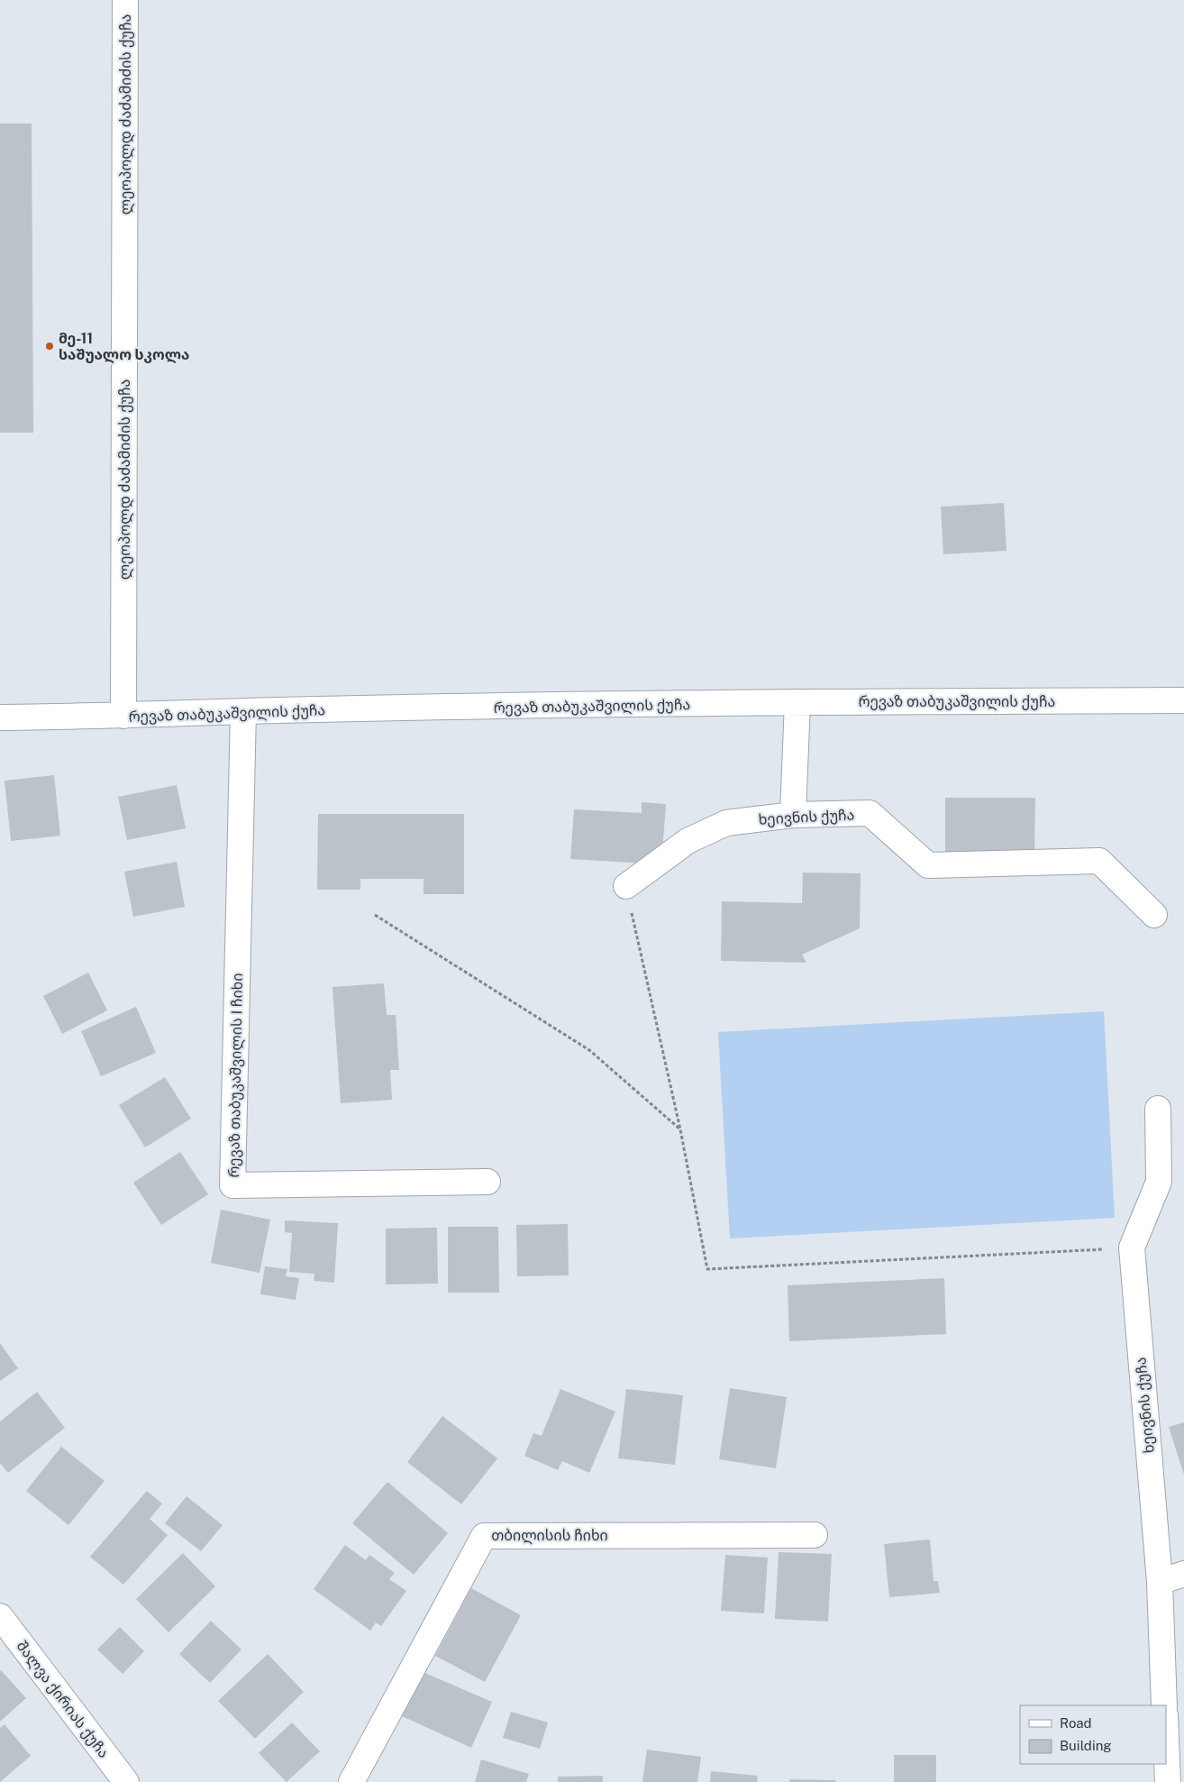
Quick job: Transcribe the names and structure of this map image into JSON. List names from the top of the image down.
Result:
{
  "streets": {
    "street": [
      "ლეოპოლდ ძაძამიძის ქუჩა",
      "რევაზ თაბუკაშვილის ქუჩა",
      "ხეივნის ქუჩა",
      "რევაზ თაბუკაშვილის I ჩიხი",
      "თბილისის ჩიხი",
      "შალვა ქირიას ქუჩა"
    ]
  },
  "crossings": [
    ["ლეოპოლდ ძაძამიძის ქუჩა", "რევაზ თაბუკაშვილის ქუჩა"],
    ["რევაზ თაბუკაშვილის ქუჩა", "რევაზ თაბუკაშვილის I ჩიხი"]
  ],
  "places": ["მე-11 საშუალო სკოლა"],
  "legend": ["Road", "Building"]
}
